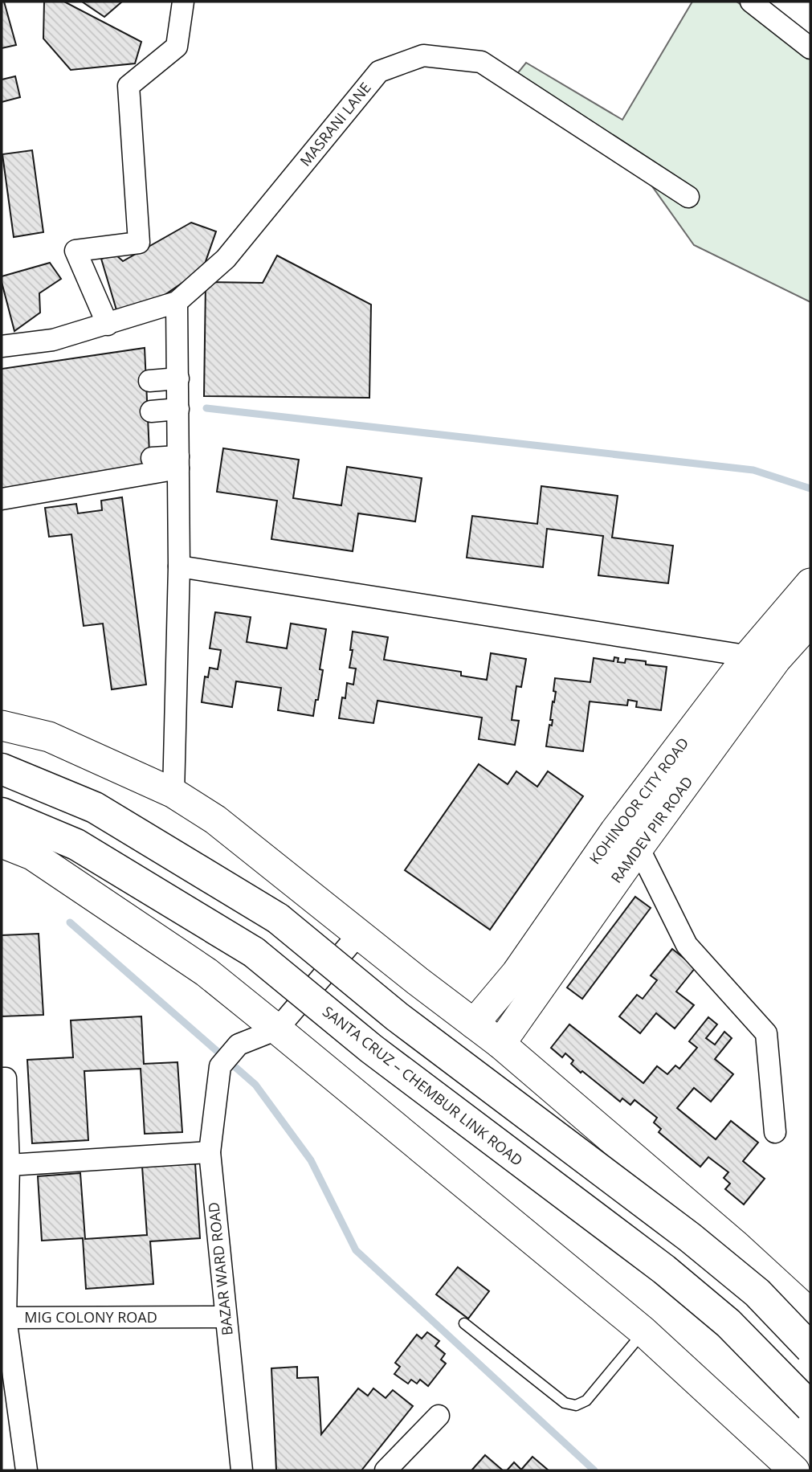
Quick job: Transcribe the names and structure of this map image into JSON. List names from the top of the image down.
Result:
{
  "streets": {
    "highway": ["SANTA CRUZ – CHEMBUR LINK ROAD"],
    "street": [
      "MASRANI LANE",
      "KOHINOOR CITY ROAD",
      "RAMDEV PIR ROAD",
      "BAZAR WARD ROAD",
      "MIG COLONY ROAD"
    ]
  },
  "crossings": [
    ["KOHINOOR CITY ROAD", "RAMDEV PIR ROAD"],
    ["BAZAR WARD ROAD", "MIG COLONY ROAD"]
  ]
}
